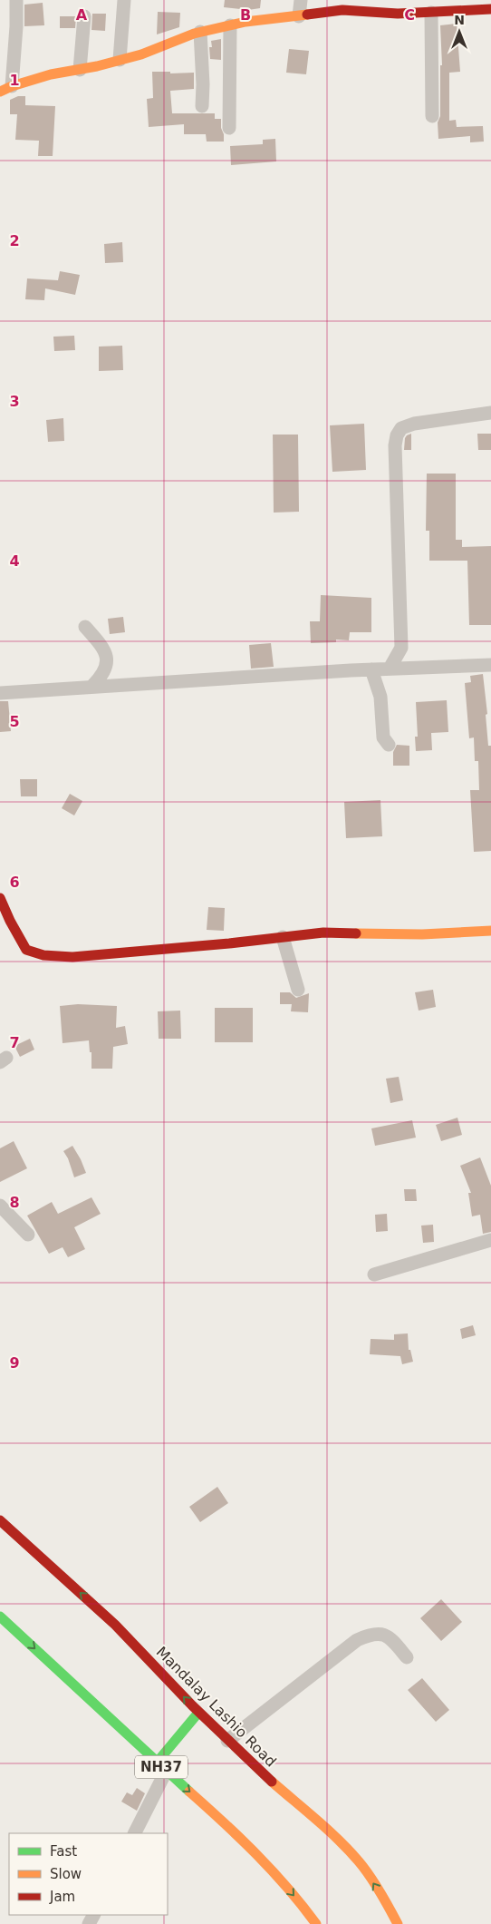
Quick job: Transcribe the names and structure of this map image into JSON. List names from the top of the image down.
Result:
{
  "streets": {
    "main road": ["Mandalay Lashio Road", "NH37"]
  },
  "legend": ["Fast", "Slow", "Jam"],
  "north": "top",
  "grid": {
    "columns": ["A", "B", "C"],
    "rows": [
      "1",
      "2",
      "3",
      "4",
      "5",
      "6",
      "7",
      "8",
      "9"
    ]
  }
}
